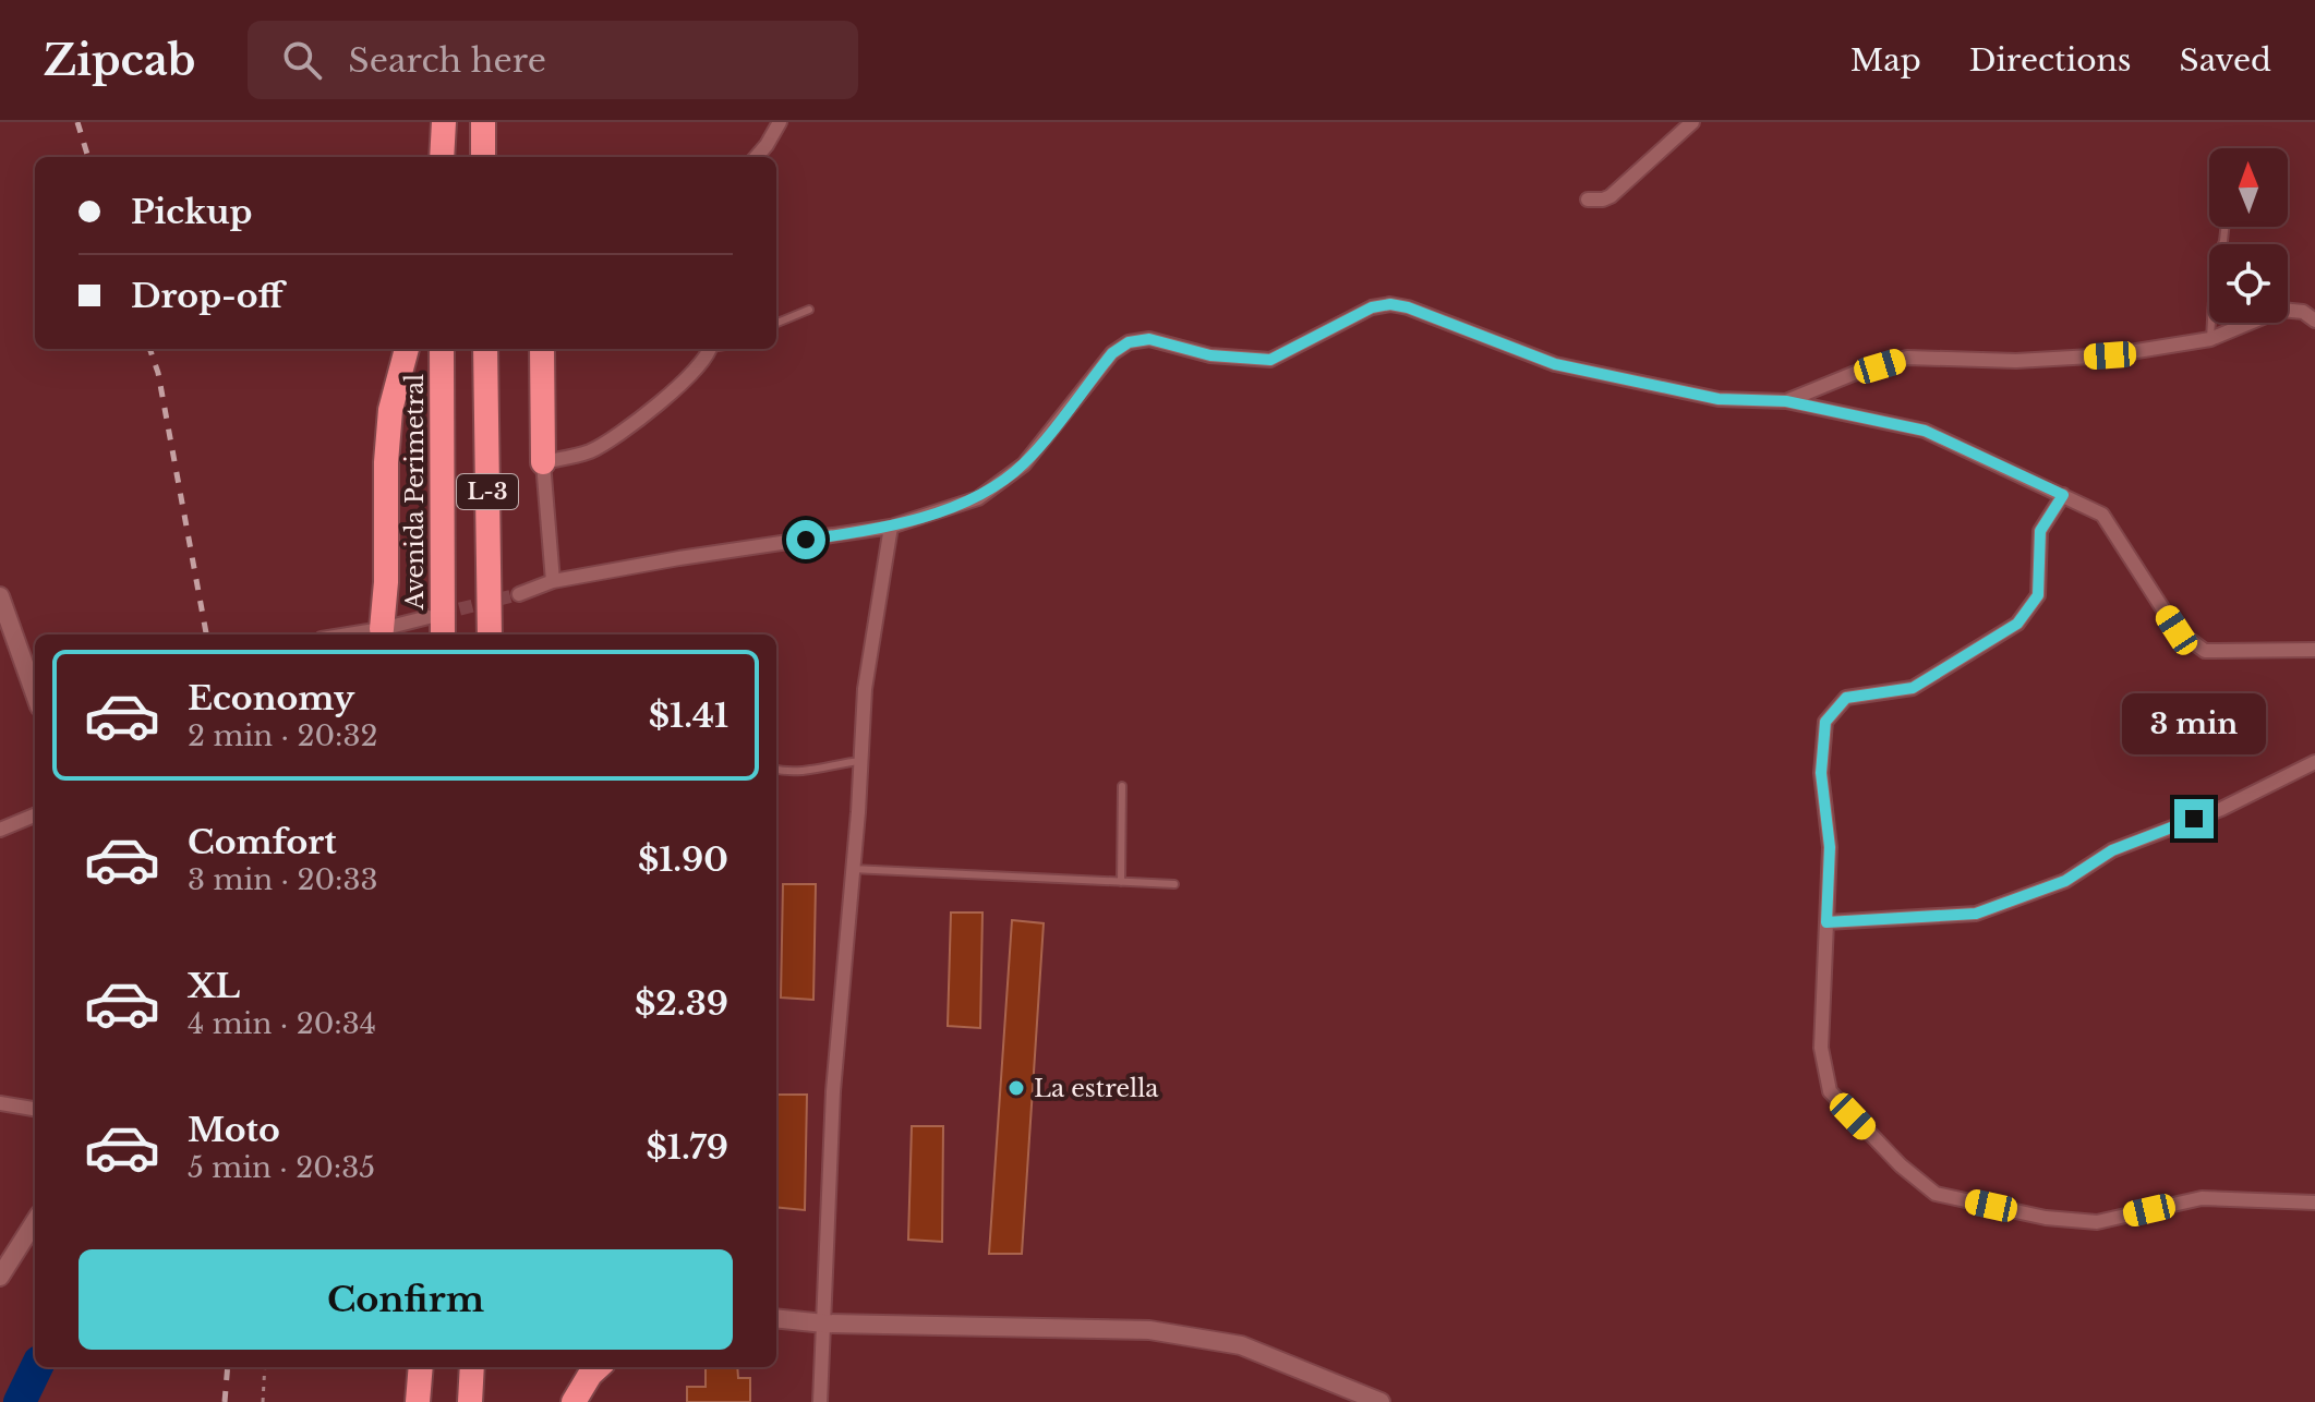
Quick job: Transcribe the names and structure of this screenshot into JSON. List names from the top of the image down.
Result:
{
  "streets": {
    "highway": ["Avenida Perimetral", "L-3"]
  },
  "places": ["La estrella"],
  "north": "top",
  "page": {
    "header": "Zipcab",
    "search": "Search here",
    "nav": ["Map", "Directions", "Saved"],
    "banner": ["Pickup", "Drop-off"],
    "list": [
      {
        "name": "Economy",
        "note": "2 min · 20:32",
        "value": "$1.41"
      },
      {
        "name": "Comfort",
        "note": "3 min · 20:33",
        "value": "$1.90"
      },
      {
        "name": "XL",
        "note": "4 min · 20:34",
        "value": "$2.39"
      },
      {
        "name": "Moto",
        "note": "5 min · 20:35",
        "value": "$1.79"
      }
    ],
    "bubble": "3 min",
    "buttons": "Confirm"
  }
}
